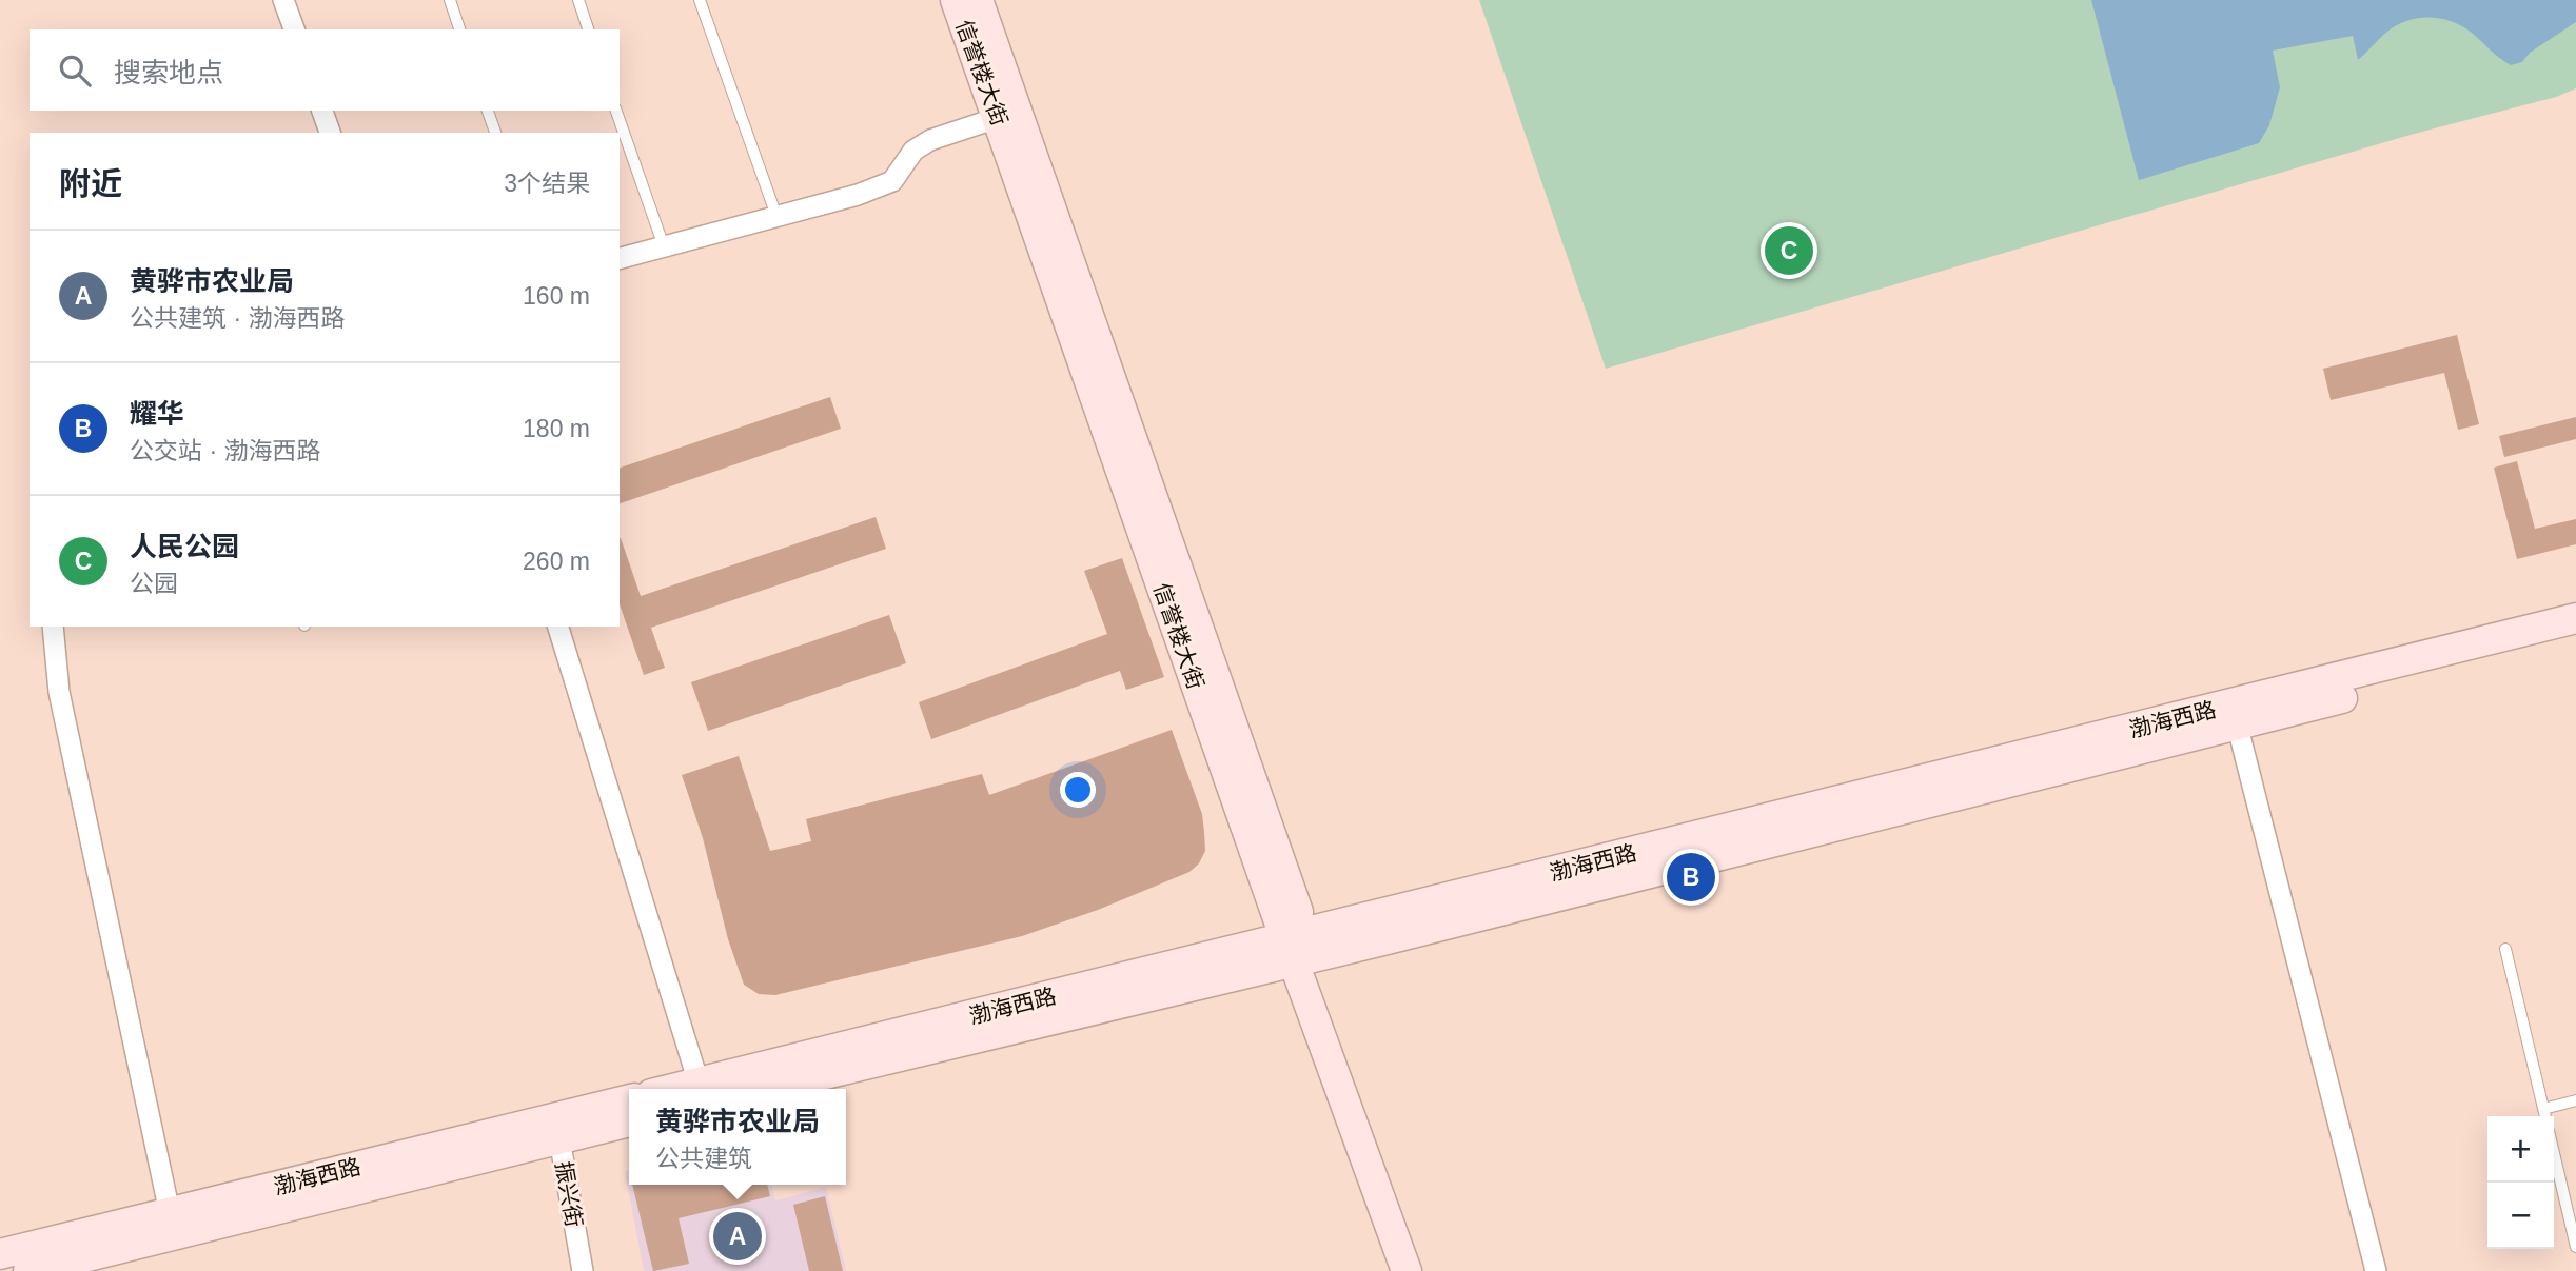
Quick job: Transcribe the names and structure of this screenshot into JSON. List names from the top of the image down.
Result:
{
  "streets": {
    "main road": ["信誉楼大街", "渤海西路"],
    "street": ["振兴街"]
  },
  "crossings": [
    ["信誉楼大街", "渤海西路"],
    ["渤海西路", "振兴街"]
  ],
  "page": {
    "search": "搜索地点",
    "heading": ["附近", "3个结果"],
    "pins": ["C", "B", "A"],
    "list": [
      {
        "mark": "A",
        "name": "黄骅市农业局",
        "note": "公共建筑 · 渤海西路",
        "value": "160 m"
      },
      {
        "mark": "B",
        "name": "耀华",
        "note": "公交站 · 渤海西路",
        "value": "180 m"
      },
      {
        "mark": "C",
        "name": "人民公园",
        "note": "公园",
        "value": "260 m"
      }
    ],
    "popup": ["黄骅市农业局", "公共建筑"],
    "map_buttons": ["+", "−"]
  }
}
